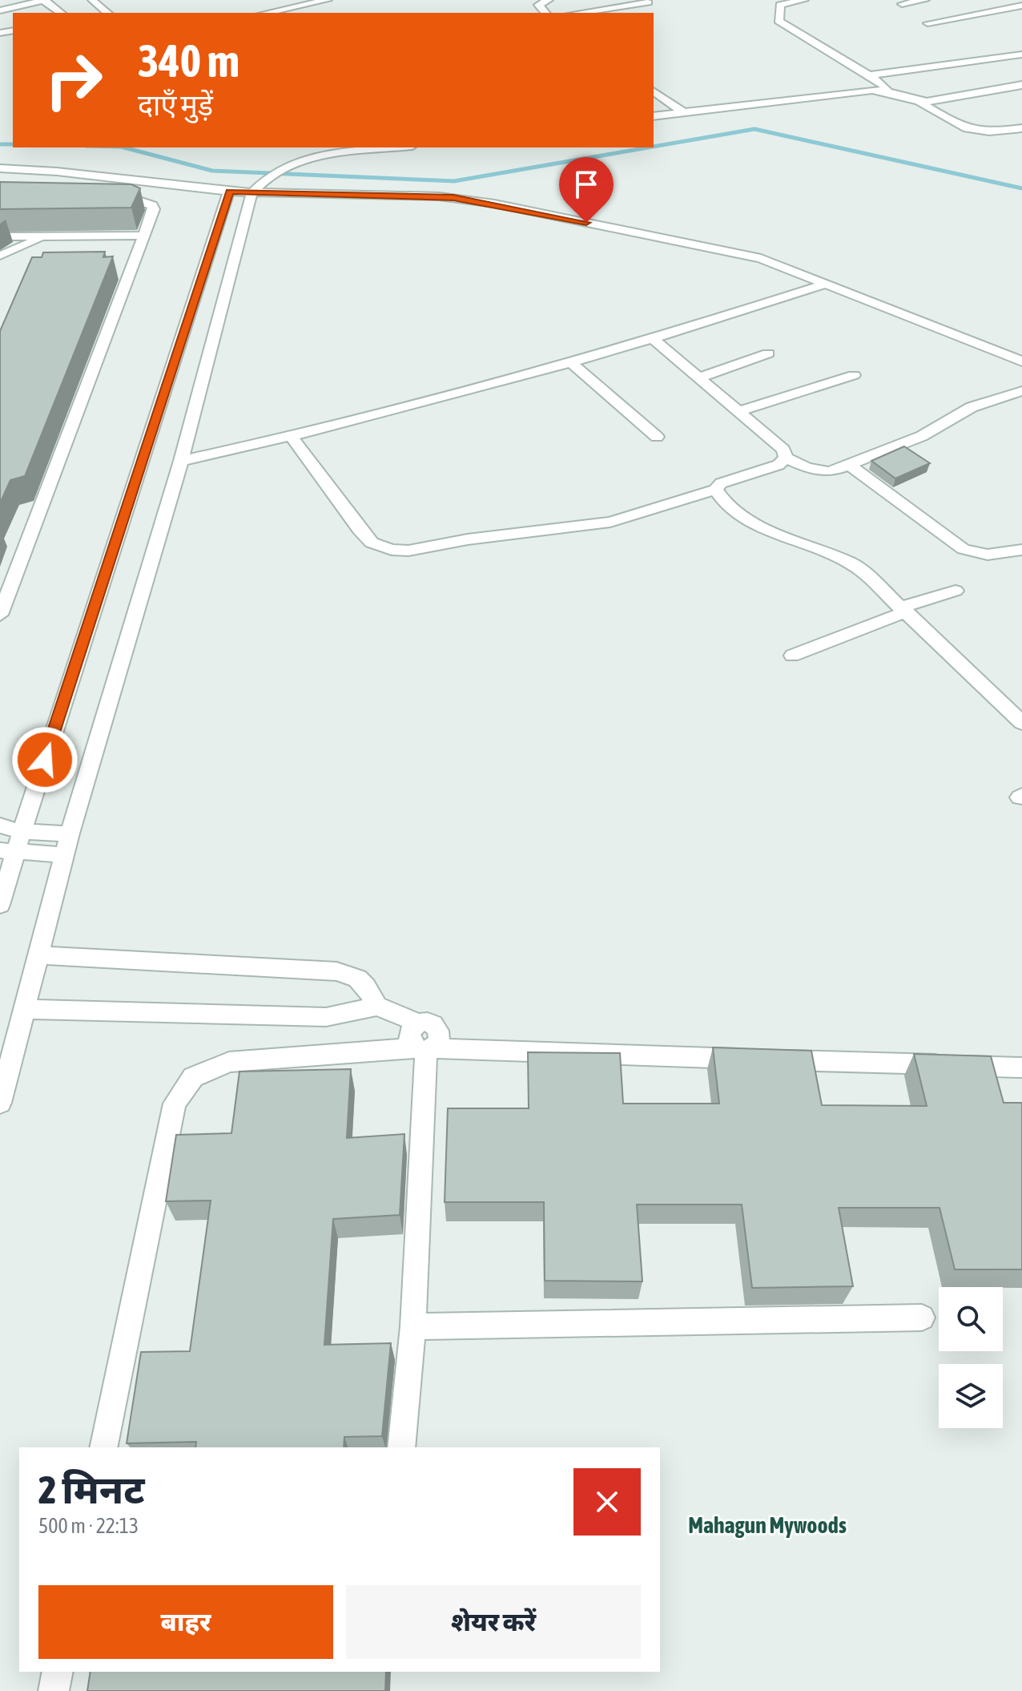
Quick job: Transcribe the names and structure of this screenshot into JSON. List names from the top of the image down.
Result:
{
  "districts": ["Mahagun Mywoods"],
  "page": {
    "turn": ["340 m", "दाएँ मुड़ें"],
    "heading": ["2 मिनट", "500 m · 22:13"],
    "buttons": ["बाहर", "शेयर करें"]
  }
}
